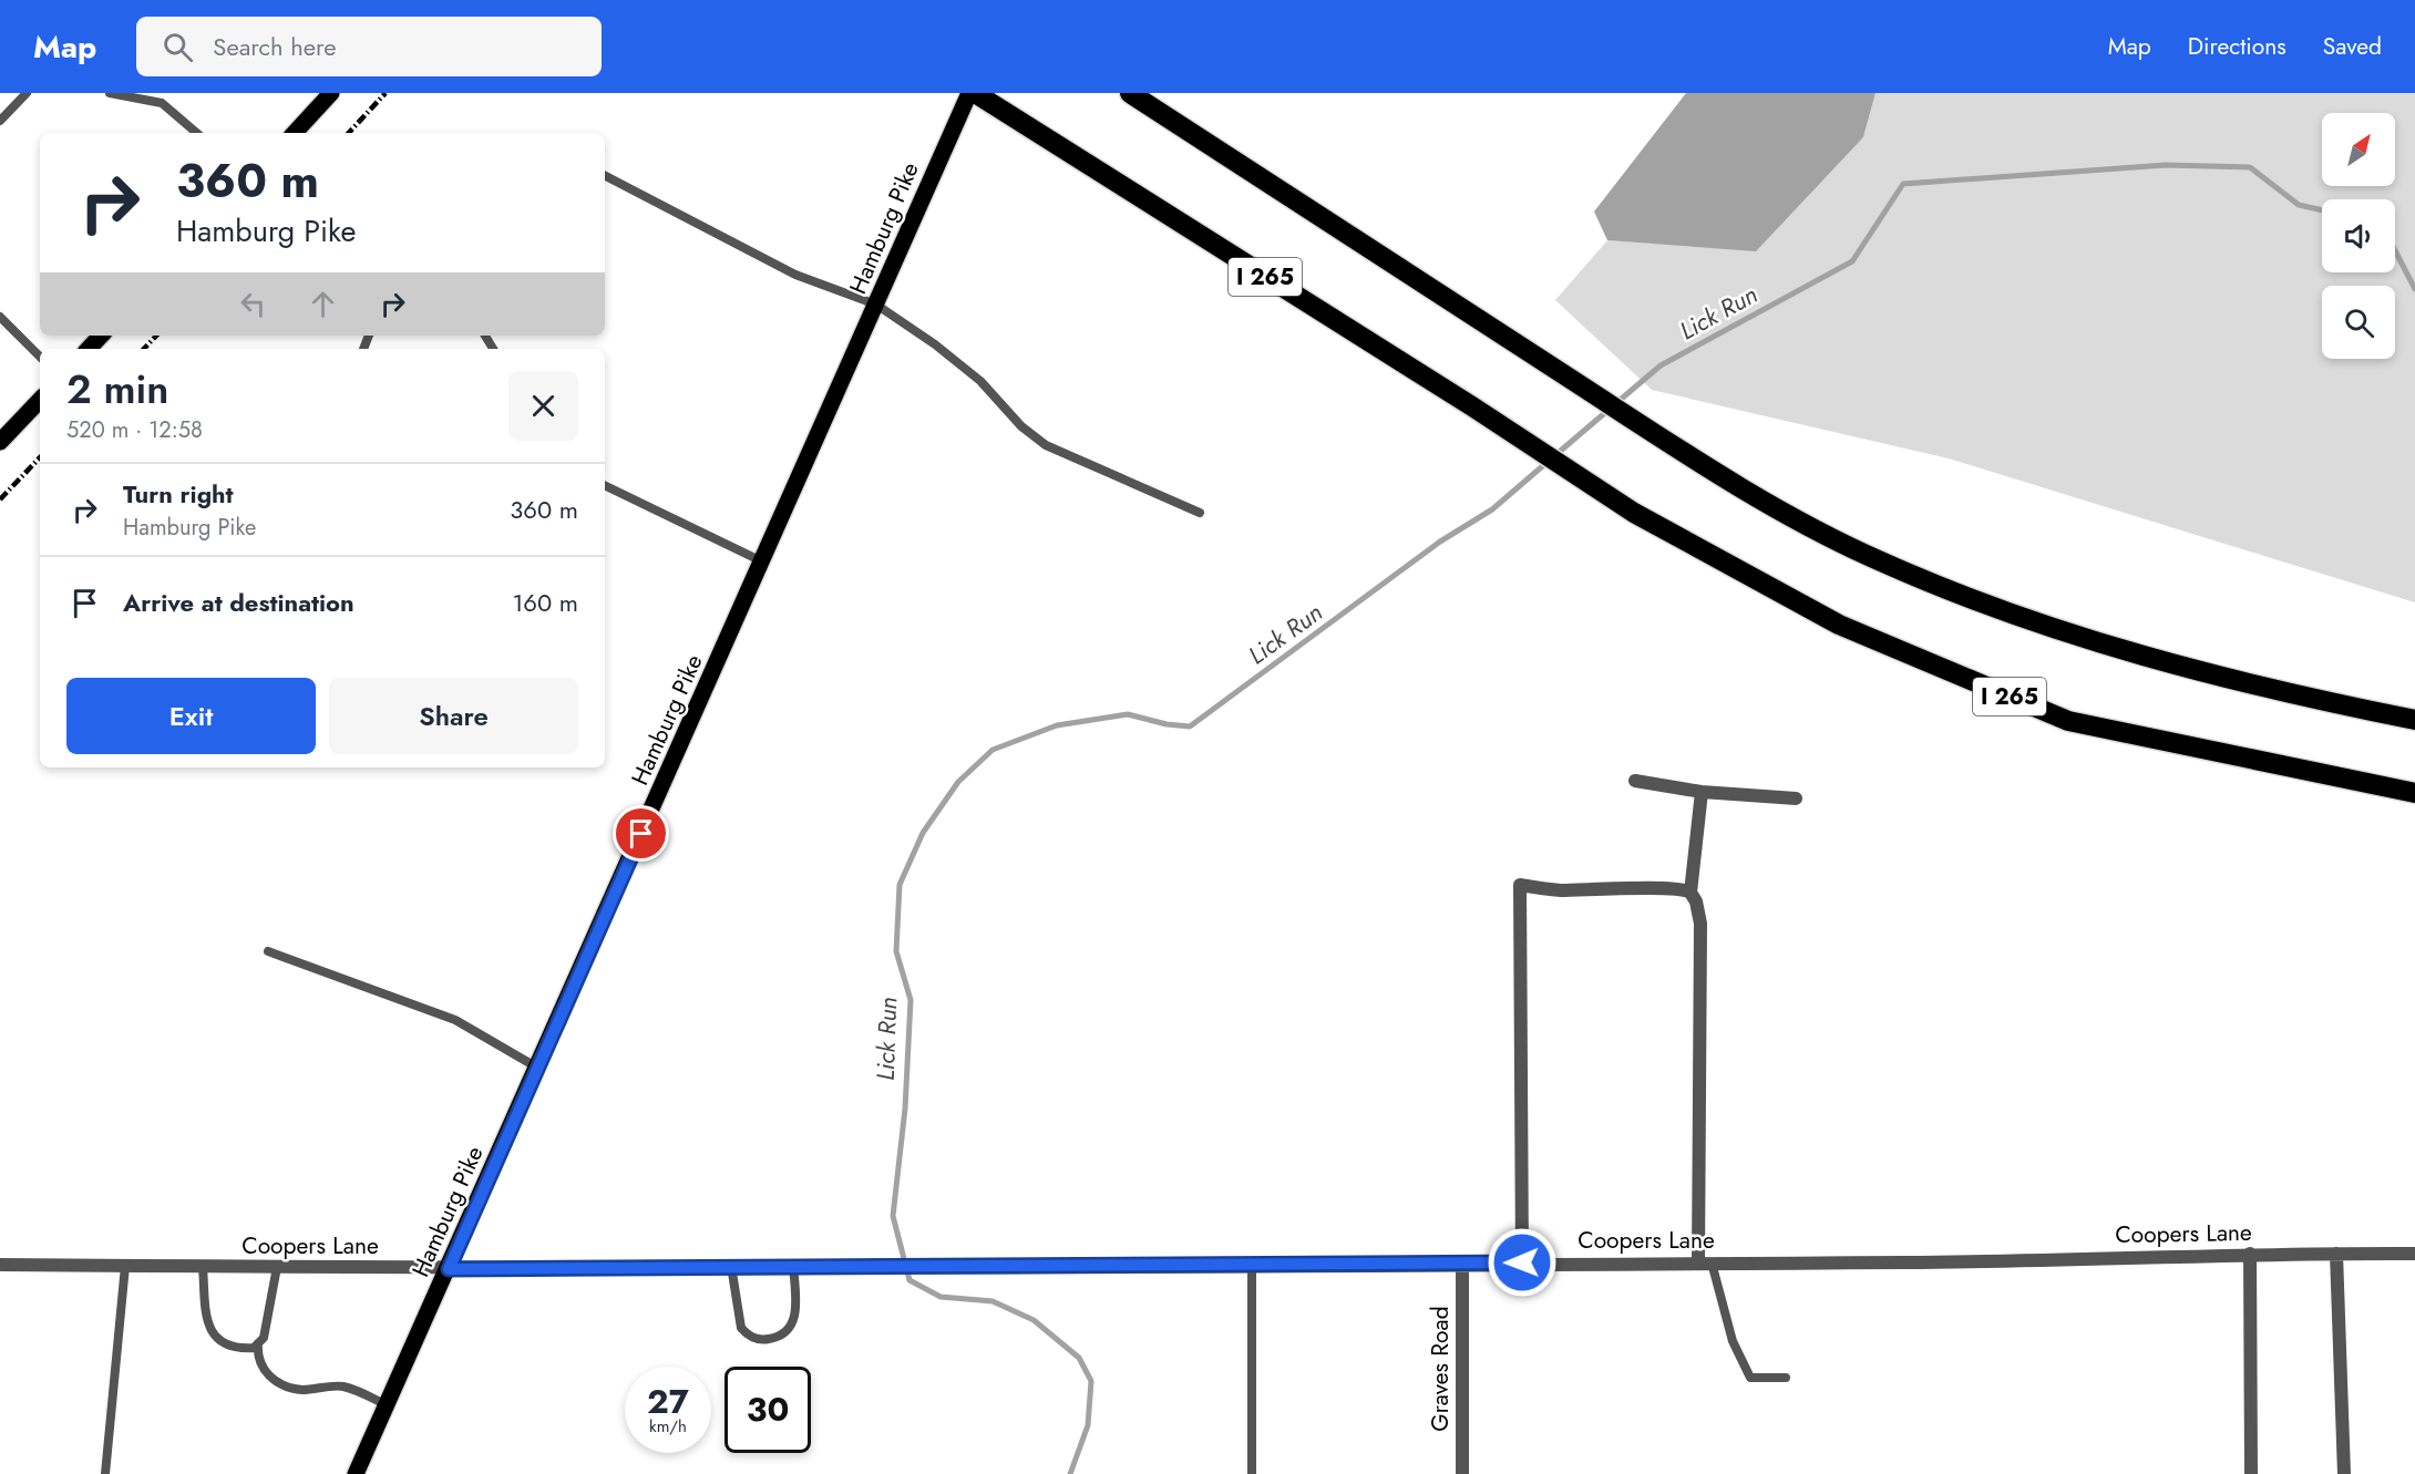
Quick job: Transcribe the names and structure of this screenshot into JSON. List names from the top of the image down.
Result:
{
  "streets": {
    "highway": ["I 265"],
    "main road": ["Hamburg Pike"],
    "street": ["Coopers Lane", "Graves Road"]
  },
  "crossings": [
    ["Hamburg Pike", "Coopers Lane"],
    ["Coopers Lane", "Graves Road"]
  ],
  "water": ["Lick Run"],
  "north": "top right",
  "page": {
    "header": "Map",
    "search": "Search here",
    "nav": ["Map", "Directions", "Saved"],
    "turn": ["360 m", "Hamburg Pike"],
    "heading": ["2 min", "520 m · 12:58"],
    "list": [
      {
        "name": "Turn right",
        "note": "Hamburg Pike",
        "value": "360 m"
      },
      {
        "name": "Arrive at destination",
        "value": "160 m"
      }
    ],
    "buttons": ["Exit", "Share"],
    "speed": "27 km/h",
    "limit": "30"
  }
}
